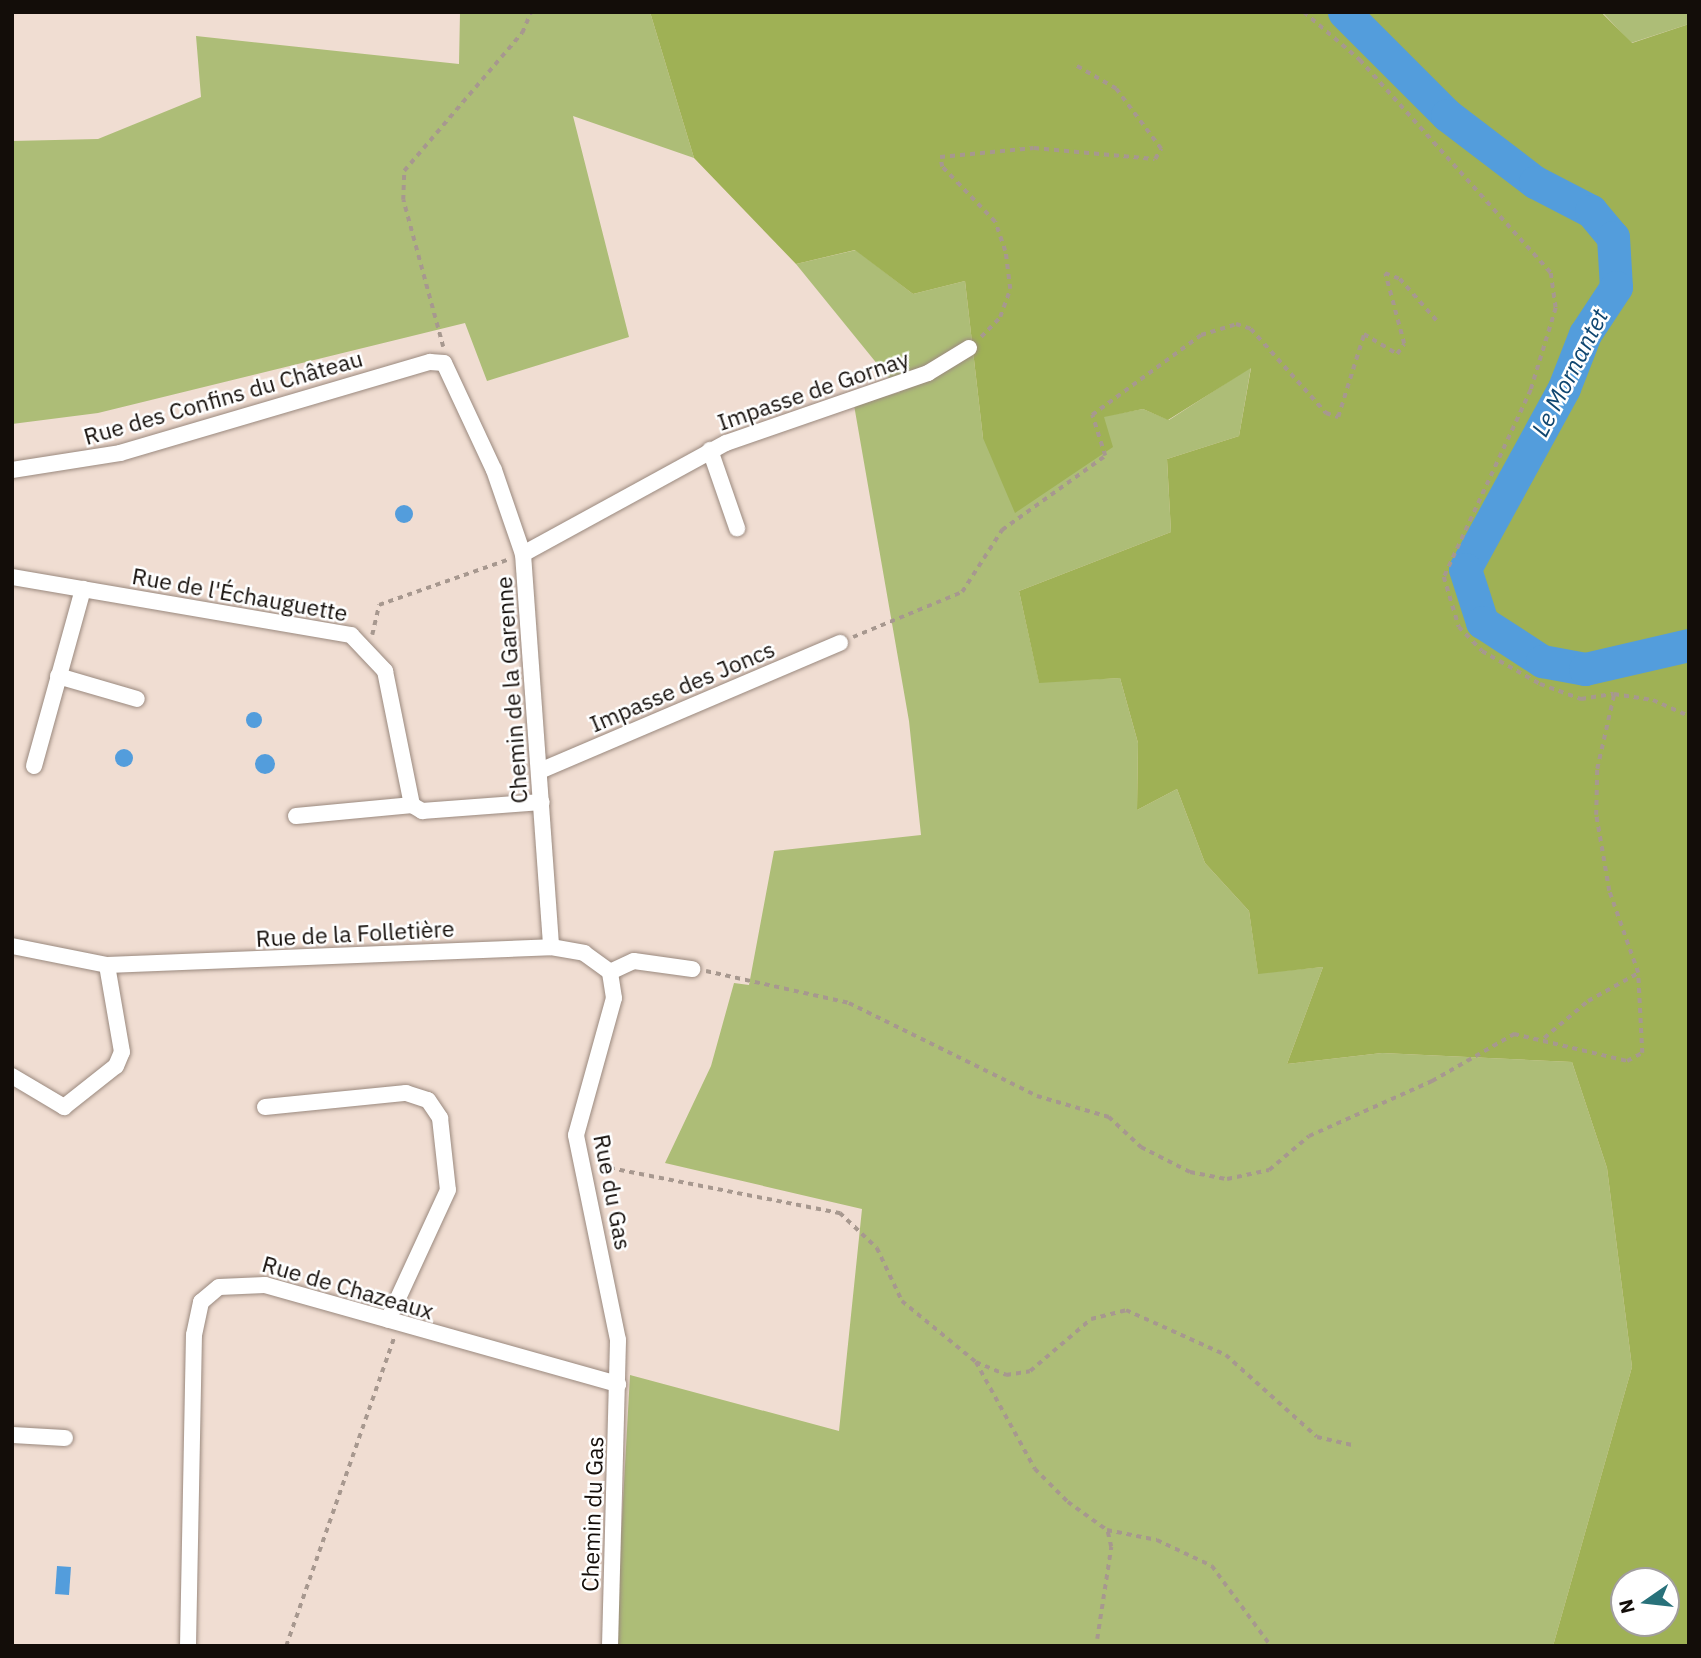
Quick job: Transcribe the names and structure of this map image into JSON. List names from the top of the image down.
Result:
{
  "streets": {
    "street": [
      "Impasse de Gornay",
      "Rue des Confins du Château",
      "Rue de l'Échauguette",
      "Impasse des Joncs",
      "Chemin de la Garenne",
      "Rue de la Folletière",
      "Rue du Gas",
      "Rue de Chazeaux",
      "Chemin du Gas"
    ]
  },
  "crossings": [
    ["Impasse de Gornay", "Chemin de la Garenne"],
    ["Rue des Confins du Château", "Chemin de la Garenne"],
    ["Impasse des Joncs", "Chemin de la Garenne"],
    ["Chemin de la Garenne", "Rue de la Folletière"],
    ["Rue de la Folletière", "Rue du Gas"],
    ["Rue du Gas", "Rue de Chazeaux"],
    ["Rue du Gas", "Chemin du Gas"],
    ["Rue de Chazeaux", "Chemin du Gas"]
  ],
  "water": ["Le Mornantet"],
  "north": "left"
}
